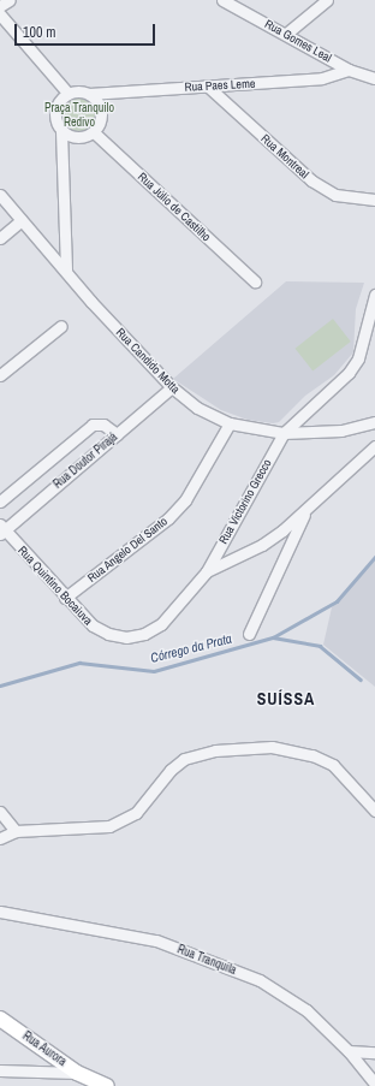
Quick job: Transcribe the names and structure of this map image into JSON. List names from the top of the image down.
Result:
{
  "streets": {
    "street": [
      "Rua Gomes Leal",
      "Rua Paes Leme",
      "Rua Montreal",
      "Rua Júlio de Castilho",
      "Rua Candido Motta",
      "Rua Doutor Pirajá",
      "Rua Victorino Grecco",
      "Rua Angelo Del Santo",
      "Rua Quintino Bocaiuva",
      "Rua Tranquila",
      "Rua Aurora"
    ]
  },
  "crossings": [
    ["Rua Gomes Leal", "Rua Paes Leme"],
    ["Rua Paes Leme", "Rua Montreal"],
    ["Rua Paes Leme", "Rua Júlio de Castilho"],
    ["Rua Candido Motta", "Rua Doutor Pirajá"],
    ["Rua Candido Motta", "Rua Victorino Grecco"],
    ["Rua Candido Motta", "Rua Angelo Del Santo"],
    ["Rua Doutor Pirajá", "Rua Quintino Bocaiuva"],
    ["Rua Victorino Grecco", "Rua Quintino Bocaiuva"],
    ["Rua Angelo Del Santo", "Rua Quintino Bocaiuva"]
  ],
  "districts": ["SUÍSSA"],
  "water": ["Córrego da Prata"],
  "parks": ["Praça Tranquilo Redivo"],
  "scale_bar": "100 m"
}
